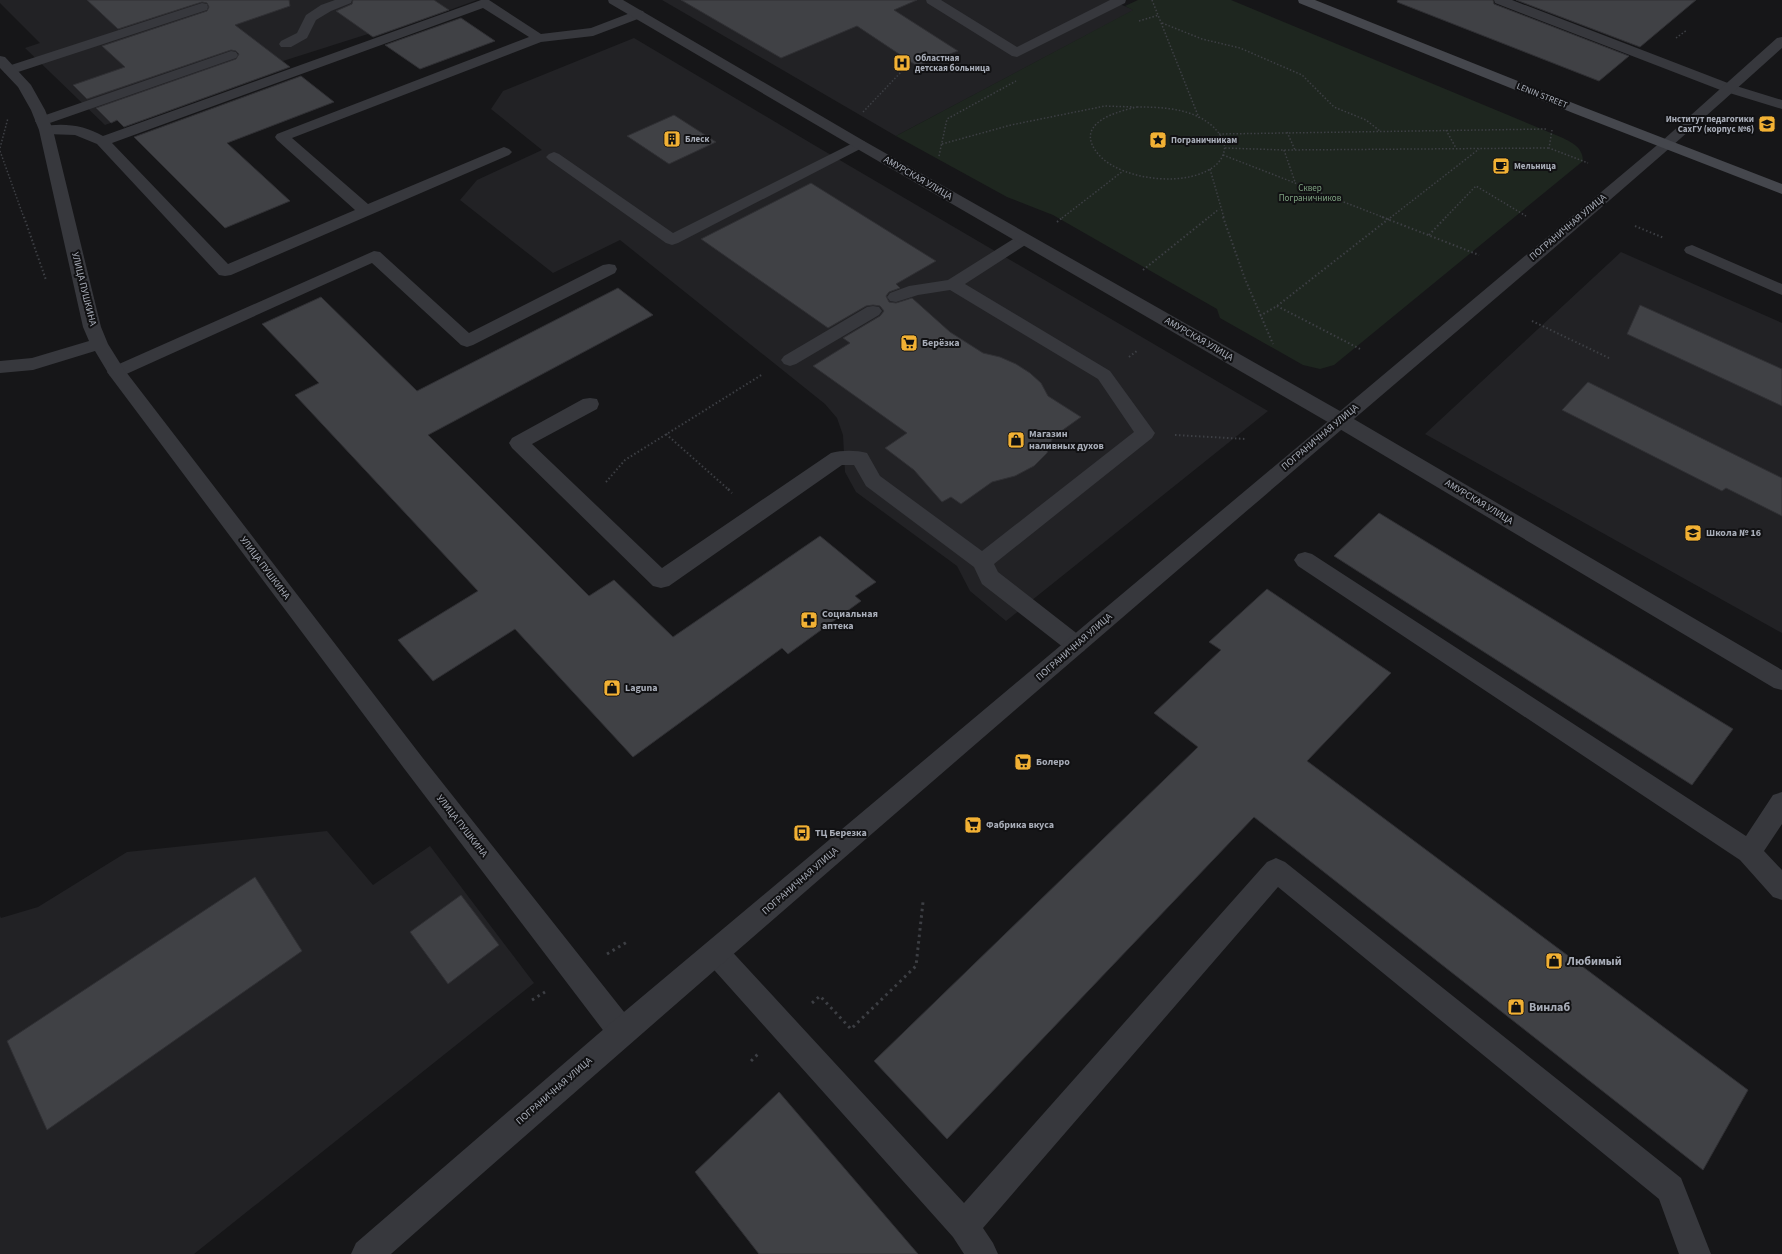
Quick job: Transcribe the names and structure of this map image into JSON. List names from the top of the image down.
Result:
{
  "streets": {
    "main road": ["LENIN STREET"],
    "street": ["АМУРСКАЯ УЛИЦА", "ПОГРАНИЧНАЯ УЛИЦА", "УЛИЦА ПУШКИНА"]
  },
  "crossings": [
    ["LENIN STREET", "ПОГРАНИЧНАЯ УЛИЦА"],
    ["АМУРСКАЯ УЛИЦА", "ПОГРАНИЧНАЯ УЛИЦА"],
    ["ПОГРАНИЧНАЯ УЛИЦА", "УЛИЦА ПУШКИНА"]
  ],
  "parks": ["Сквер Пограничников"],
  "places": {
    "hospital": ["Областная детская больница"],
    "school or university": ["Институт педагогики СахГУ (корпус №6)", "Школа № 16"],
    "building": ["Блеск"],
    "place": ["Пограничникам"],
    "cafe": ["Мельница"],
    "supermarket": ["Берёзка", "Болеро", "Фабрика вкуса"],
    "shop": [
      "Магазин наливных духов",
      "Laguna",
      "Любимый",
      "Винлаб"
    ],
    "pharmacy": ["Социальная аптека"],
    "bus stop": ["ТЦ Березка"]
  }
}
